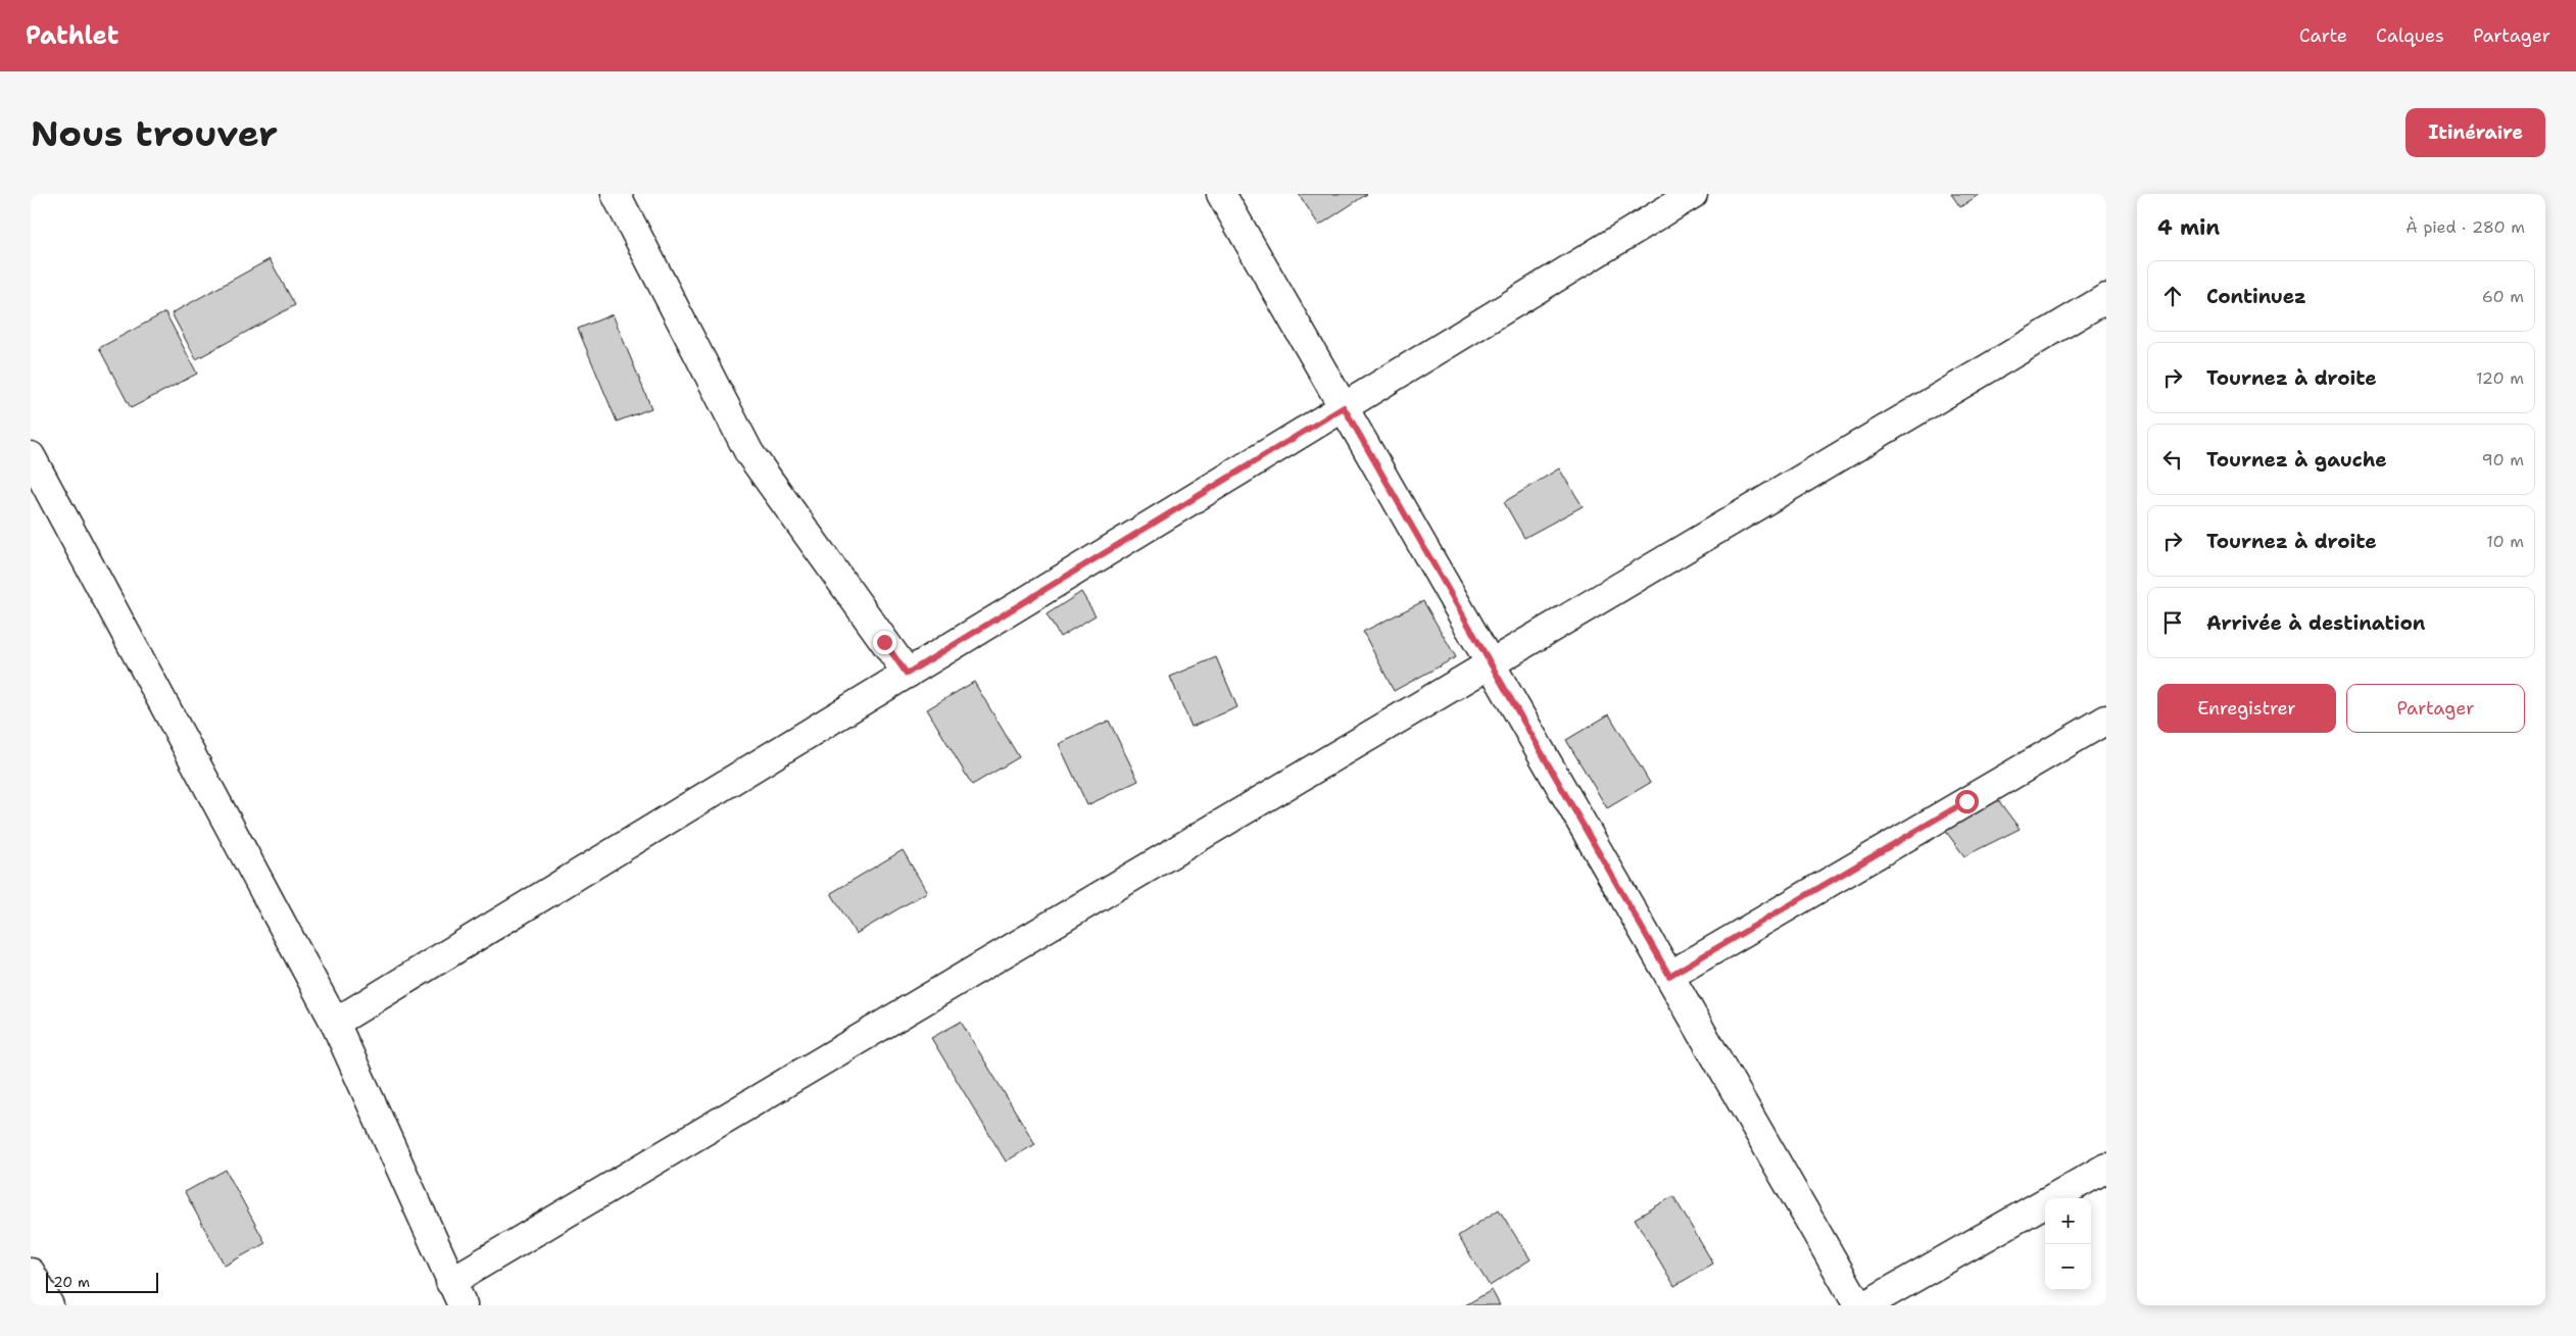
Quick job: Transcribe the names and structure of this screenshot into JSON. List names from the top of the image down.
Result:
{
  "scale_bar": "20 m",
  "page": {
    "header": "Pathlet",
    "nav": ["Carte", "Calques", "Partager"],
    "buttons": [
      "Itinéraire",
      ["Enregistrer", "Partager"]
    ],
    "title": "Nous trouver",
    "heading": ["4 min", "À pied · 280 m"],
    "list": [
      ["Continuez", "60 m"],
      ["Tournez à droite", "120 m"],
      ["Tournez à gauche", "90 m"],
      ["Tournez à droite", "10 m"],
      "Arrivée à destination"
    ],
    "map_buttons": ["+", "−"],
    "scale": "20 m"
  }
}
